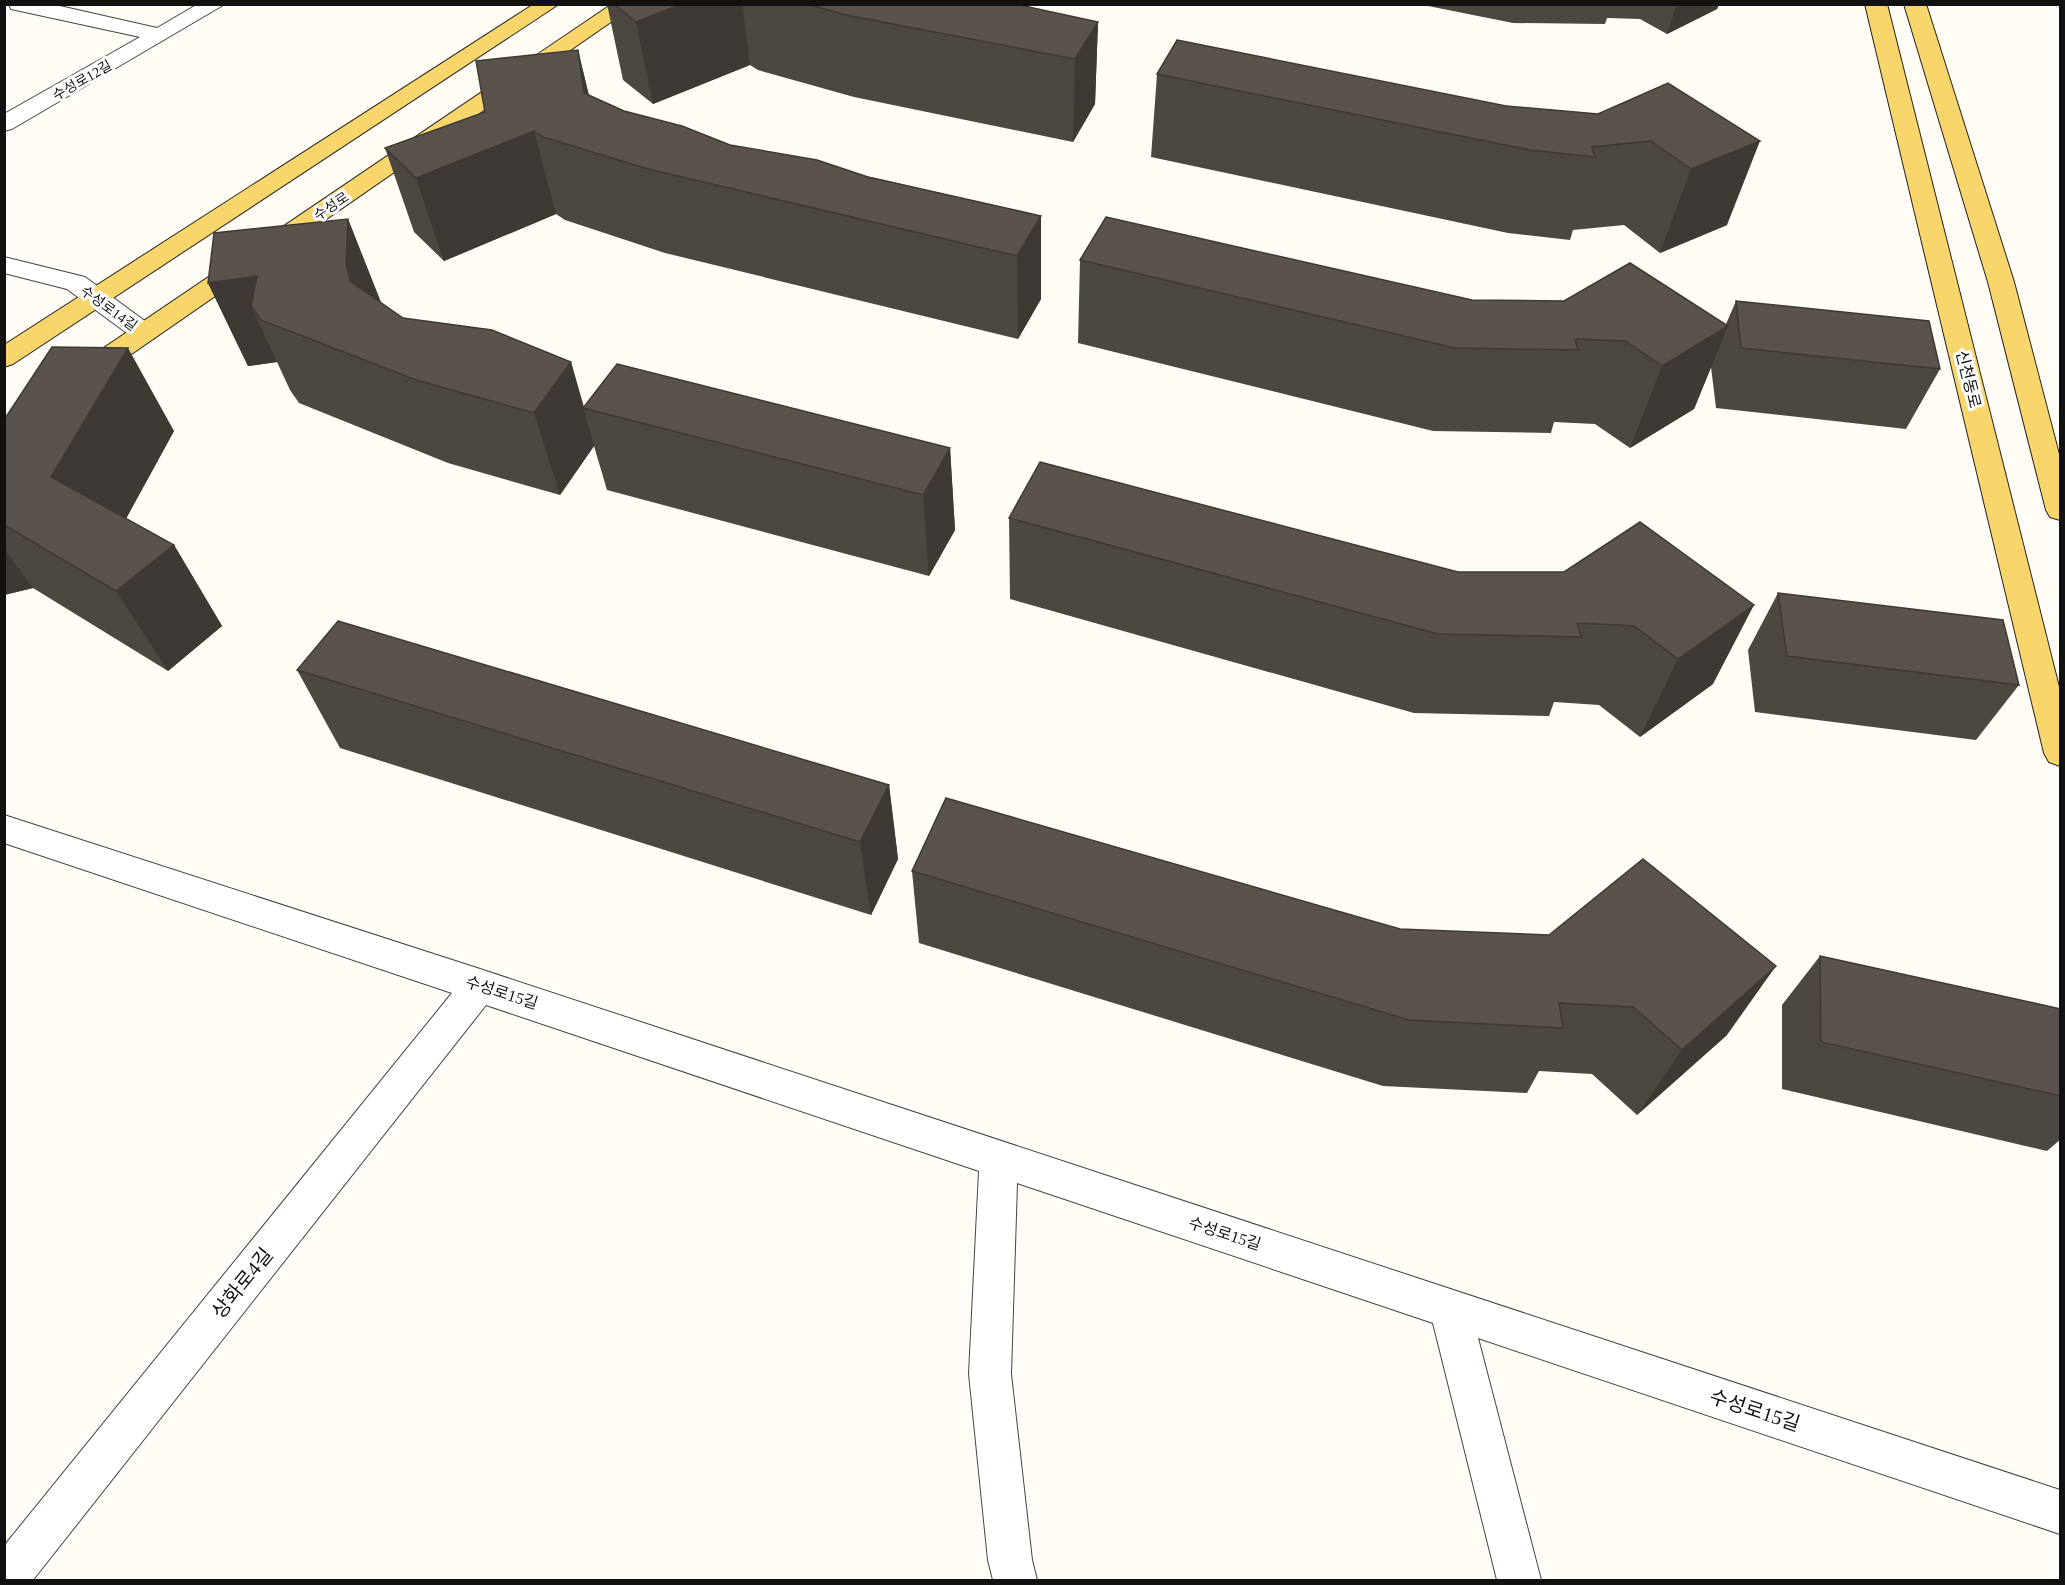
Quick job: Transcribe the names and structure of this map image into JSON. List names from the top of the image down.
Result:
{
  "streets": {
    "main road": ["수성로", "신천동로"],
    "street": [
      "수성로12길",
      "수성로14길",
      "수성로15길",
      "상화로4길"
    ]
  },
  "crossings": [
    ["수성로", "수성로14길"],
    ["수성로15길", "상화로4길"]
  ]
}
